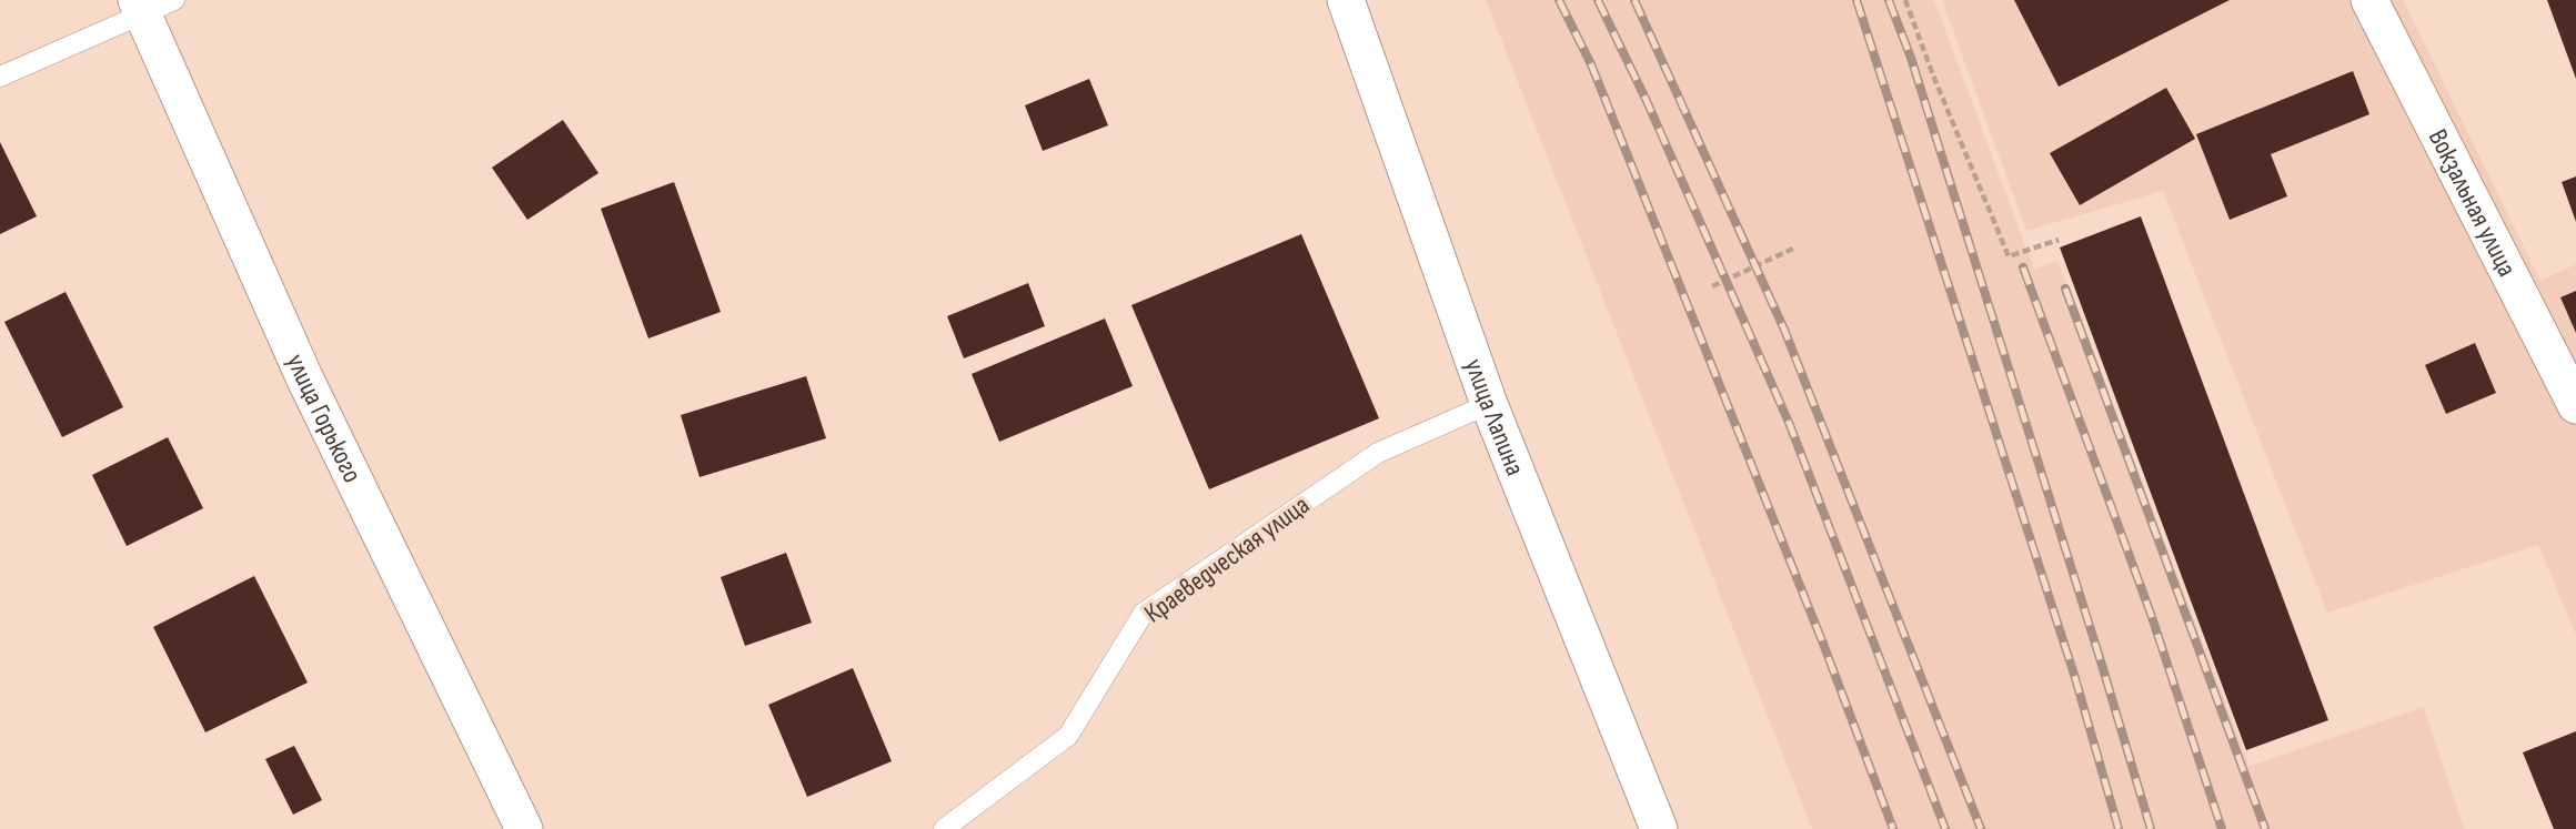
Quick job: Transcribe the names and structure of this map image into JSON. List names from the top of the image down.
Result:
{
  "streets": {
    "street": ["Вокзальная улица", "улица Горького", "улица Лапина"],
    "lane": ["Краеведческая улица"]
  },
  "crossings": [
    ["улица Лапина", "Краеведческая улица"]
  ]
}
